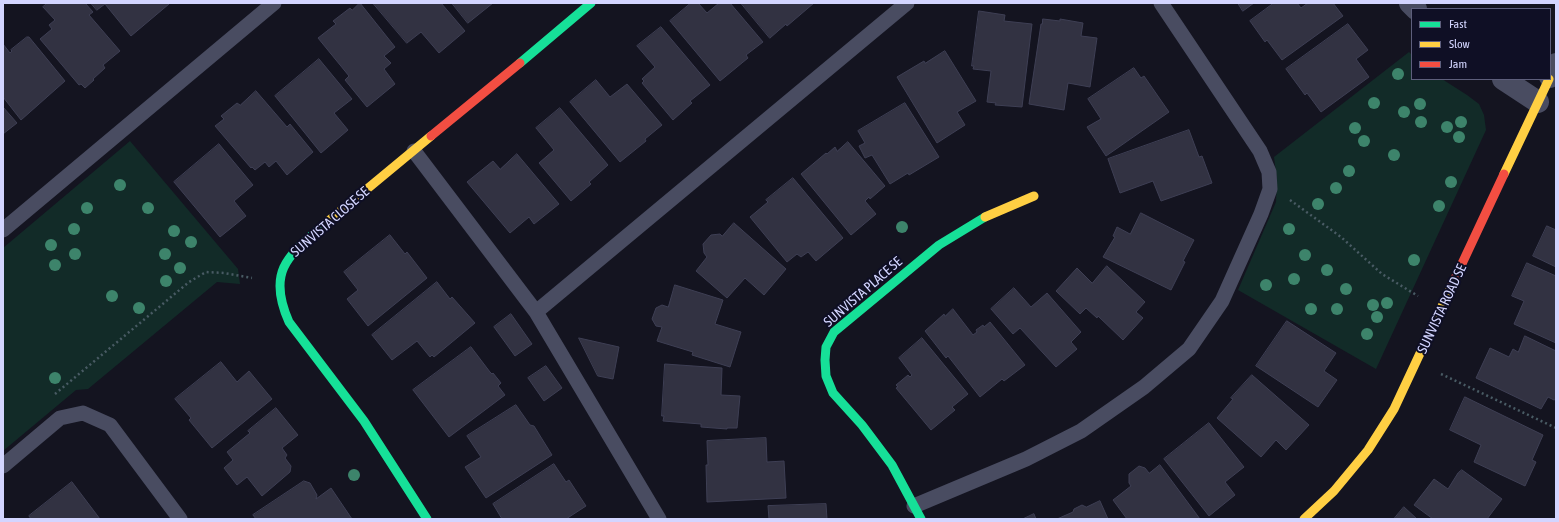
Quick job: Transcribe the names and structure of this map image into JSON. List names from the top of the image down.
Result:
{
  "streets": {
    "street": ["SUNVISTA CLOSE SE", "SUNVISTA PLACE SE", "SUNVISTA ROAD SE"]
  },
  "legend": ["Fast", "Slow", "Jam"]
}
